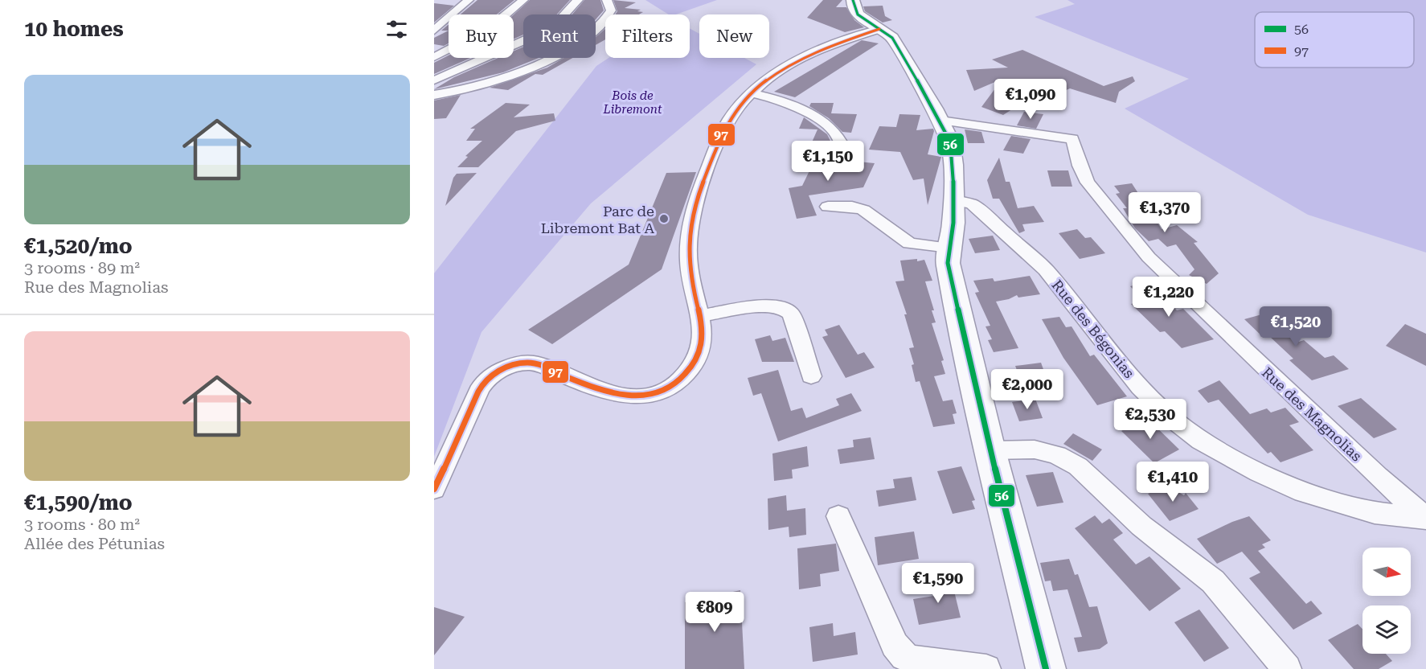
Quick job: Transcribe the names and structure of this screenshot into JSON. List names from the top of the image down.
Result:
{
  "streets": {
    "street": ["Rue des Bégonias", "Rue des Magnolias"]
  },
  "crossings": [
    ["Rue des Bégonias", "Rue des Magnolias"]
  ],
  "parks": ["Bois de Libremont"],
  "places": ["Parc de Libremont Bat A"],
  "lines": ["transit line 56", "transit line 97"],
  "legend": ["56", "97"],
  "north": "right",
  "page": {
    "heading": "10 homes",
    "chip": [
      "Buy",
      "Rent",
      "Filters",
      "New"
    ],
    "list": [
      {
        "name": "€1,520/mo",
        "note": "3 rooms · 89 m² · Rue des Magnolias"
      },
      {
        "name": "€1,590/mo",
        "note": "3 rooms · 80 m² · Allée des Pétunias"
      }
    ],
    "price": [
      "€1,090",
      "€1,150",
      "€1,370",
      "€1,220",
      "€1,520",
      "€2,000",
      "€2,530",
      "€1,410",
      "€1,590",
      "€809"
    ]
  }
}
